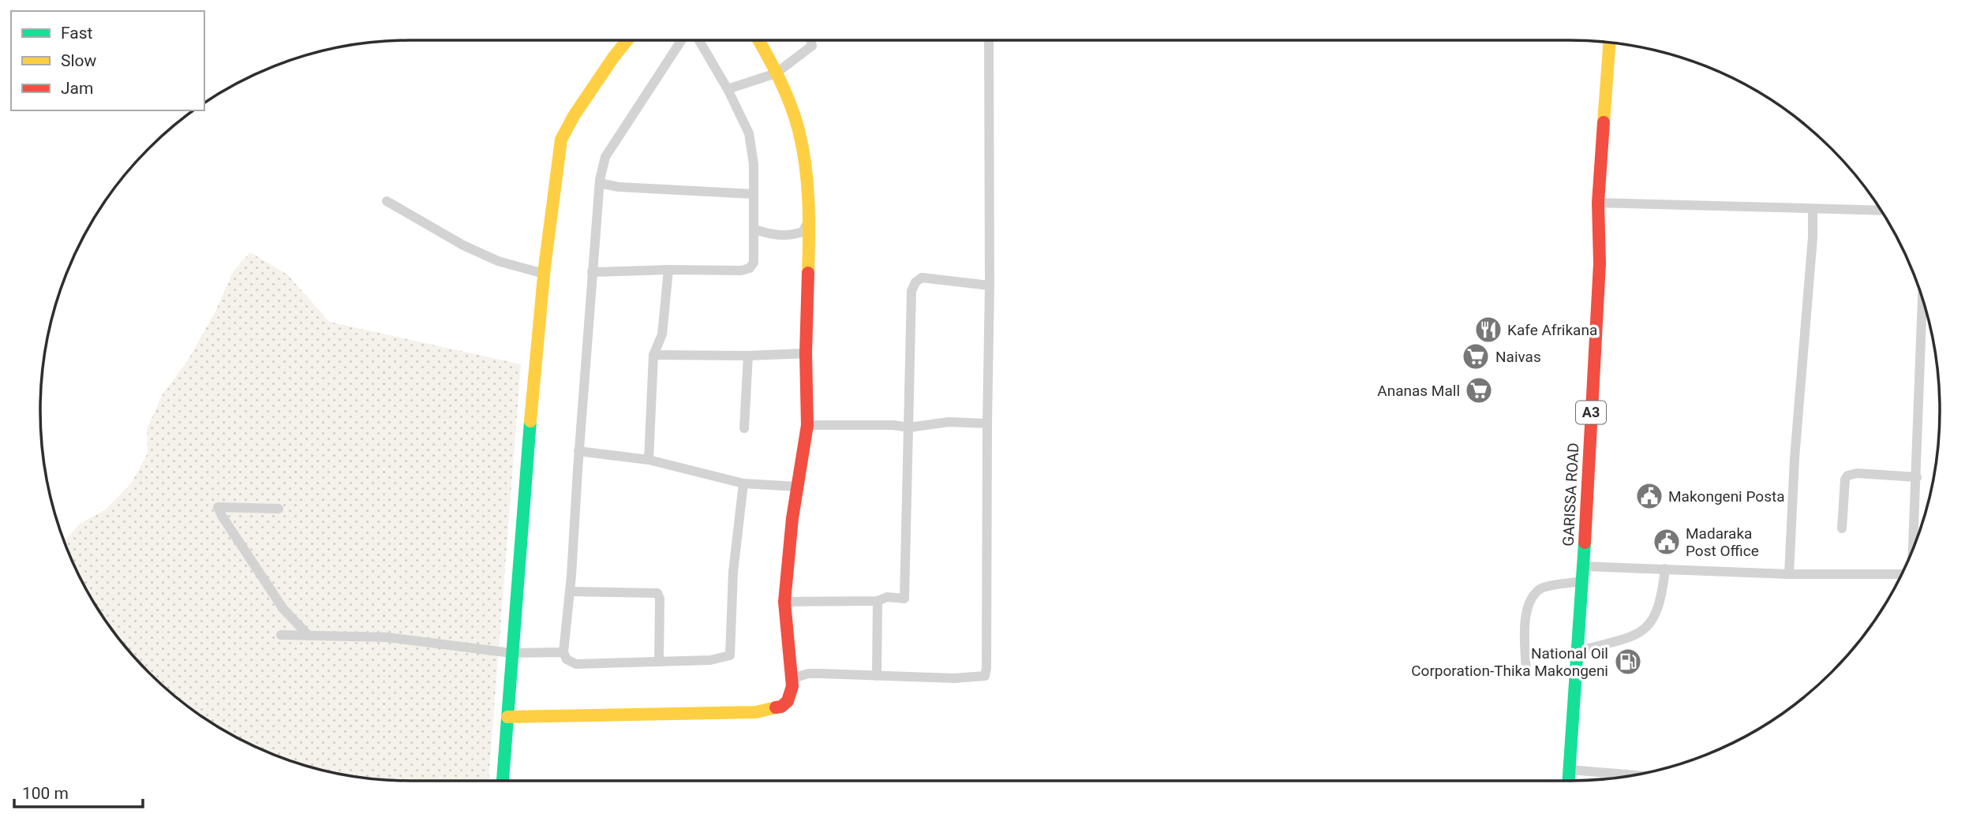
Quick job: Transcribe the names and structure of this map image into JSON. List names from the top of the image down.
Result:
{
  "streets": {
    "main road": ["A3", "GARISSA ROAD"]
  },
  "places": {
    "restaurant": ["Kafe Afrikana"],
    "supermarket": ["Naivas", "Ananas Mall"],
    "public building": ["Makongeni Posta", "Madaraka Post Office"],
    "fuel station": ["National Oil Corporation-Thika Makongeni"]
  },
  "legend": ["Fast", "Slow", "Jam"],
  "scale_bar": "100 m"
}
